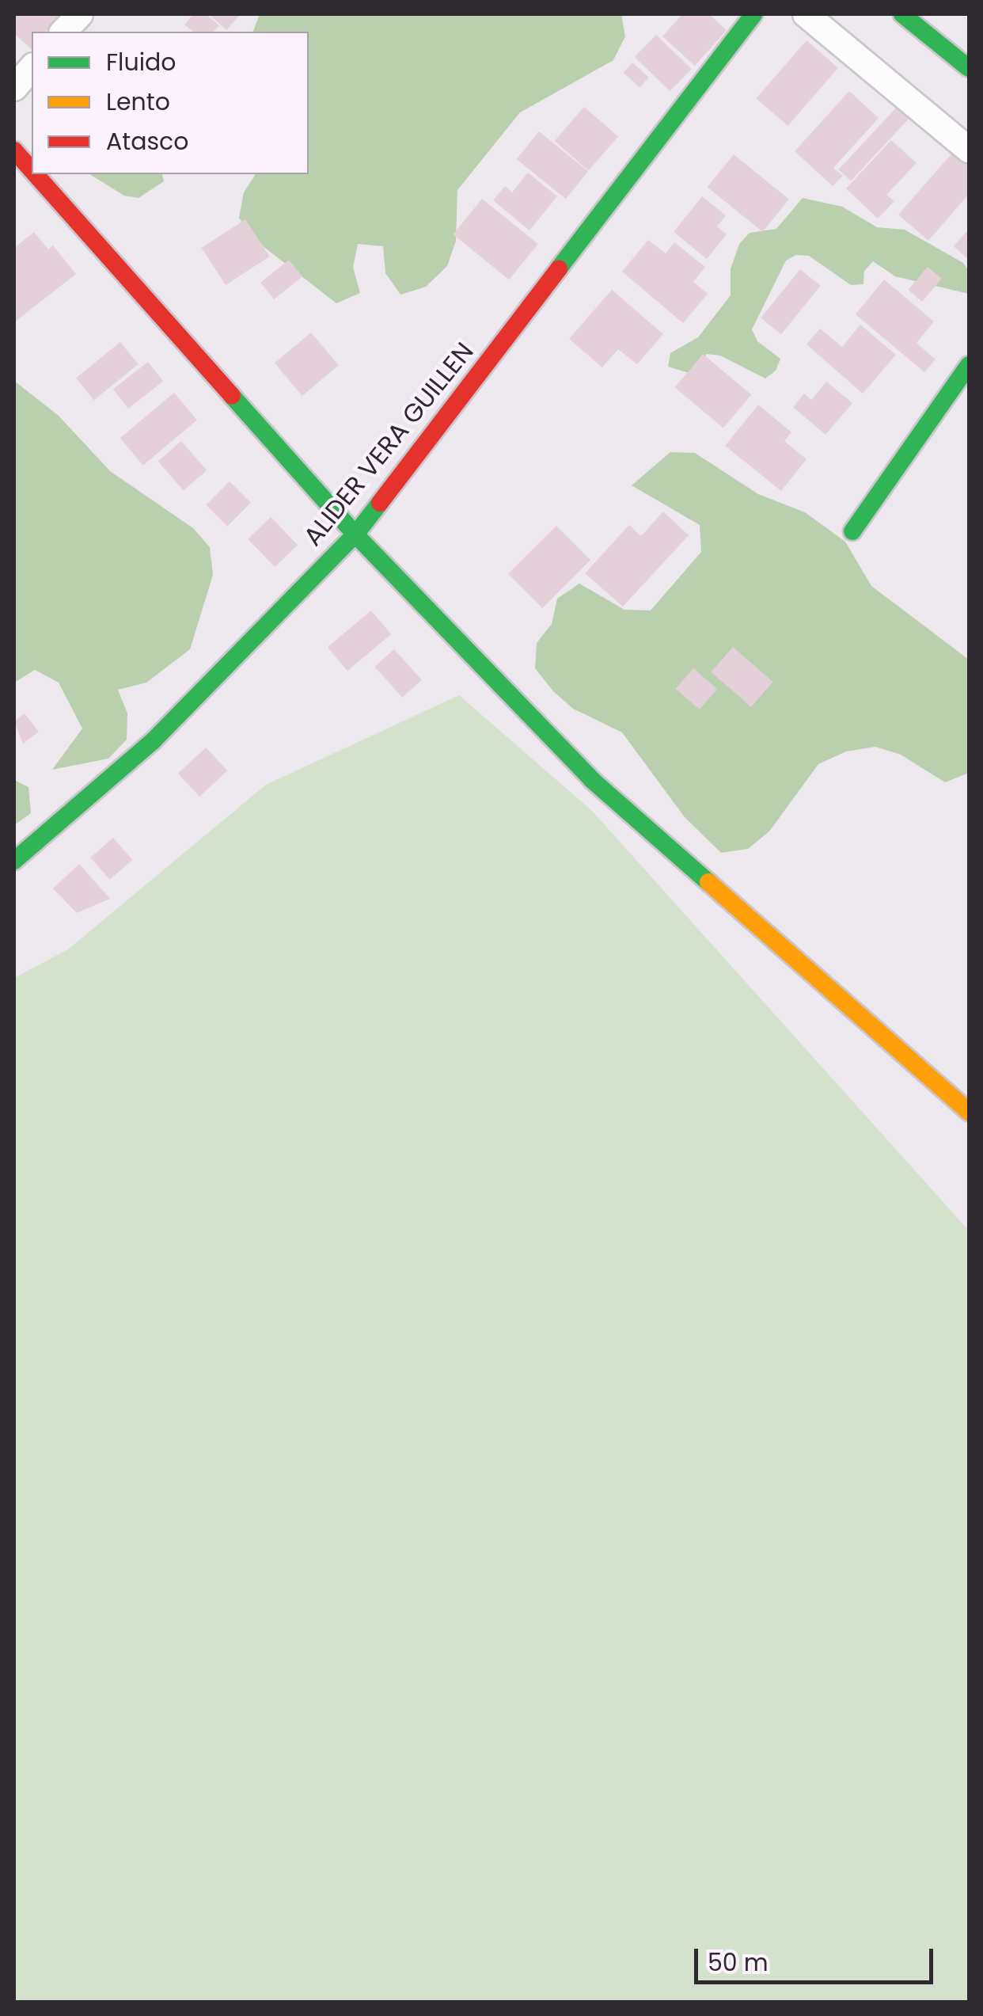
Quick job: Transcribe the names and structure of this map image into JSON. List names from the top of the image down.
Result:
{
  "streets": {
    "street": ["ALIDER VERA GUILLEN"]
  },
  "legend": ["Fluido", "Lento", "Atasco"],
  "scale_bar": "50 m"
}
